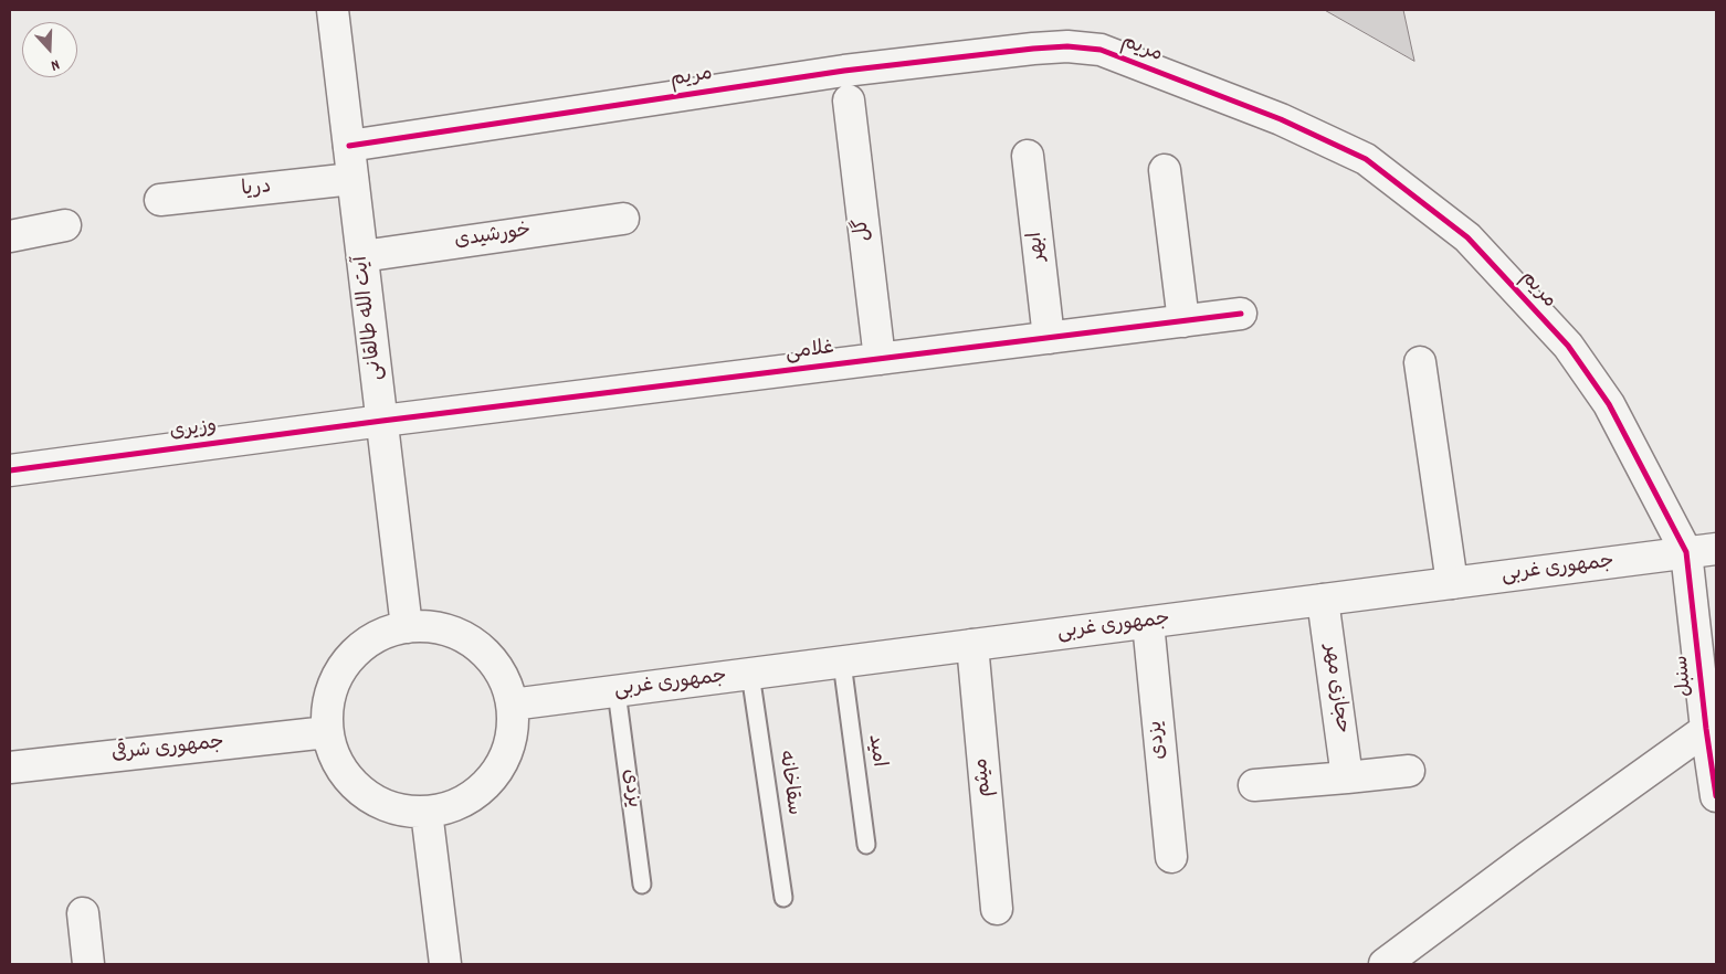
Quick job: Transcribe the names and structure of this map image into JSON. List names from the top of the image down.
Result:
{
  "streets": {
    "street": [
      "مریم",
      "دریا",
      "گل",
      "خورشیدی",
      "ابهر",
      "آیت الله طالقانی",
      "غلامی",
      "وزیری",
      "جمهوری غربی",
      "سنبل",
      "حجازی مهر",
      "یزدی",
      "جمهوری شرقی",
      "میثم"
    ],
    "lane": ["امید", "سقاخانه"]
  },
  "crossings": [
    ["مریم", "آیت الله طالقانی"],
    ["مریم", "جمهوری غربی"],
    ["مریم", "سنبل"],
    ["دریا", "آیت الله طالقانی"],
    ["گل", "غلامی"],
    ["خورشیدی", "آیت الله طالقانی"],
    ["ابهر", "غلامی"],
    ["آیت الله طالقانی", "غلامی"],
    ["آیت الله طالقانی", "وزیری"],
    ["آیت الله طالقانی", "جمهوری غربی"],
    ["آیت الله طالقانی", "جمهوری شرقی"],
    ["غلامی", "وزیری"],
    ["جمهوری غربی", "سنبل"],
    ["جمهوری غربی", "حجازی مهر"],
    ["جمهوری غربی", "یزدی"],
    ["جمهوری غربی", "جمهوری شرقی"],
    ["جمهوری غربی", "امید"],
    ["جمهوری غربی", "میثم"],
    ["جمهوری غربی", "سقاخانه"]
  ],
  "north": "bottom"
}
